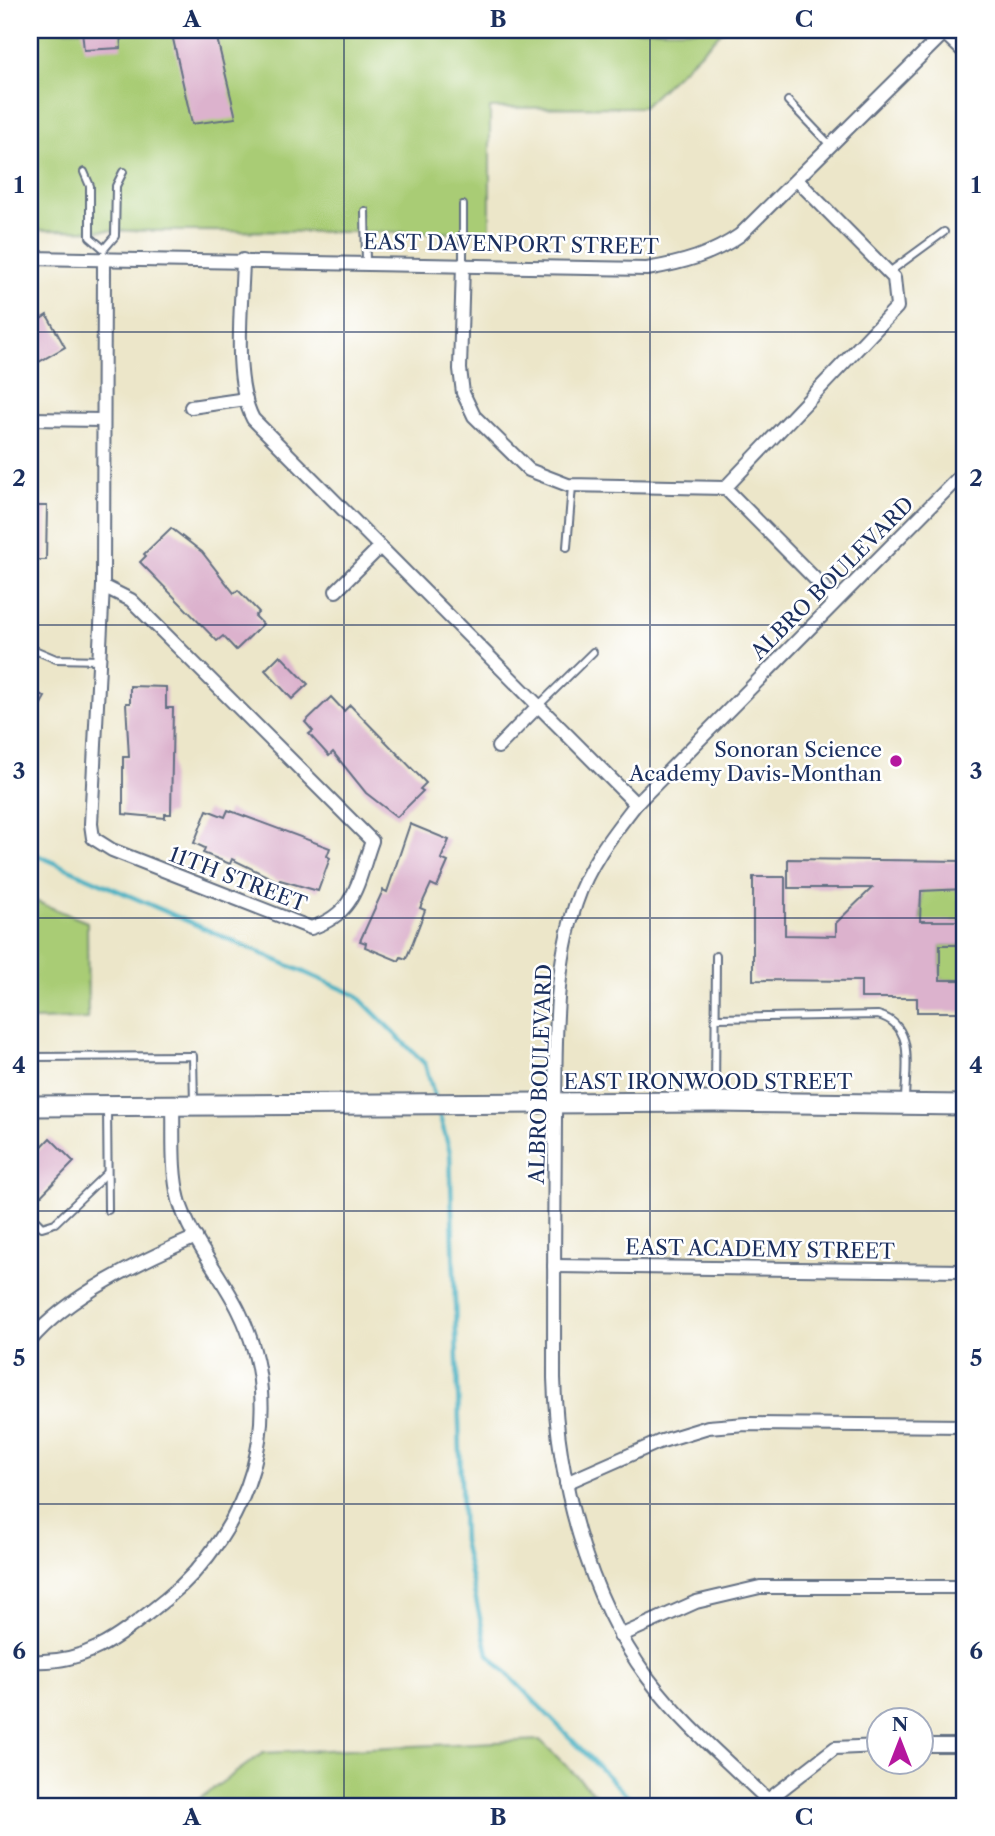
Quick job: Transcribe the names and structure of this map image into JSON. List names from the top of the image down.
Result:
{
  "streets": {
    "street": [
      "EAST DAVENPORT STREET",
      "ALBRO BOULEVARD",
      "11TH STREET",
      "EAST IRONWOOD STREET",
      "EAST ACADEMY STREET"
    ]
  },
  "crossings": [
    ["EAST DAVENPORT STREET", "11TH STREET"],
    ["ALBRO BOULEVARD", "EAST IRONWOOD STREET"],
    ["ALBRO BOULEVARD", "EAST ACADEMY STREET"]
  ],
  "places": ["Sonoran Science Academy Davis-Monthan"],
  "north": "top",
  "grid": {
    "columns": ["A", "B", "C"],
    "rows": [
      "1",
      "2",
      "3",
      "4",
      "5",
      "6"
    ]
  }
}
